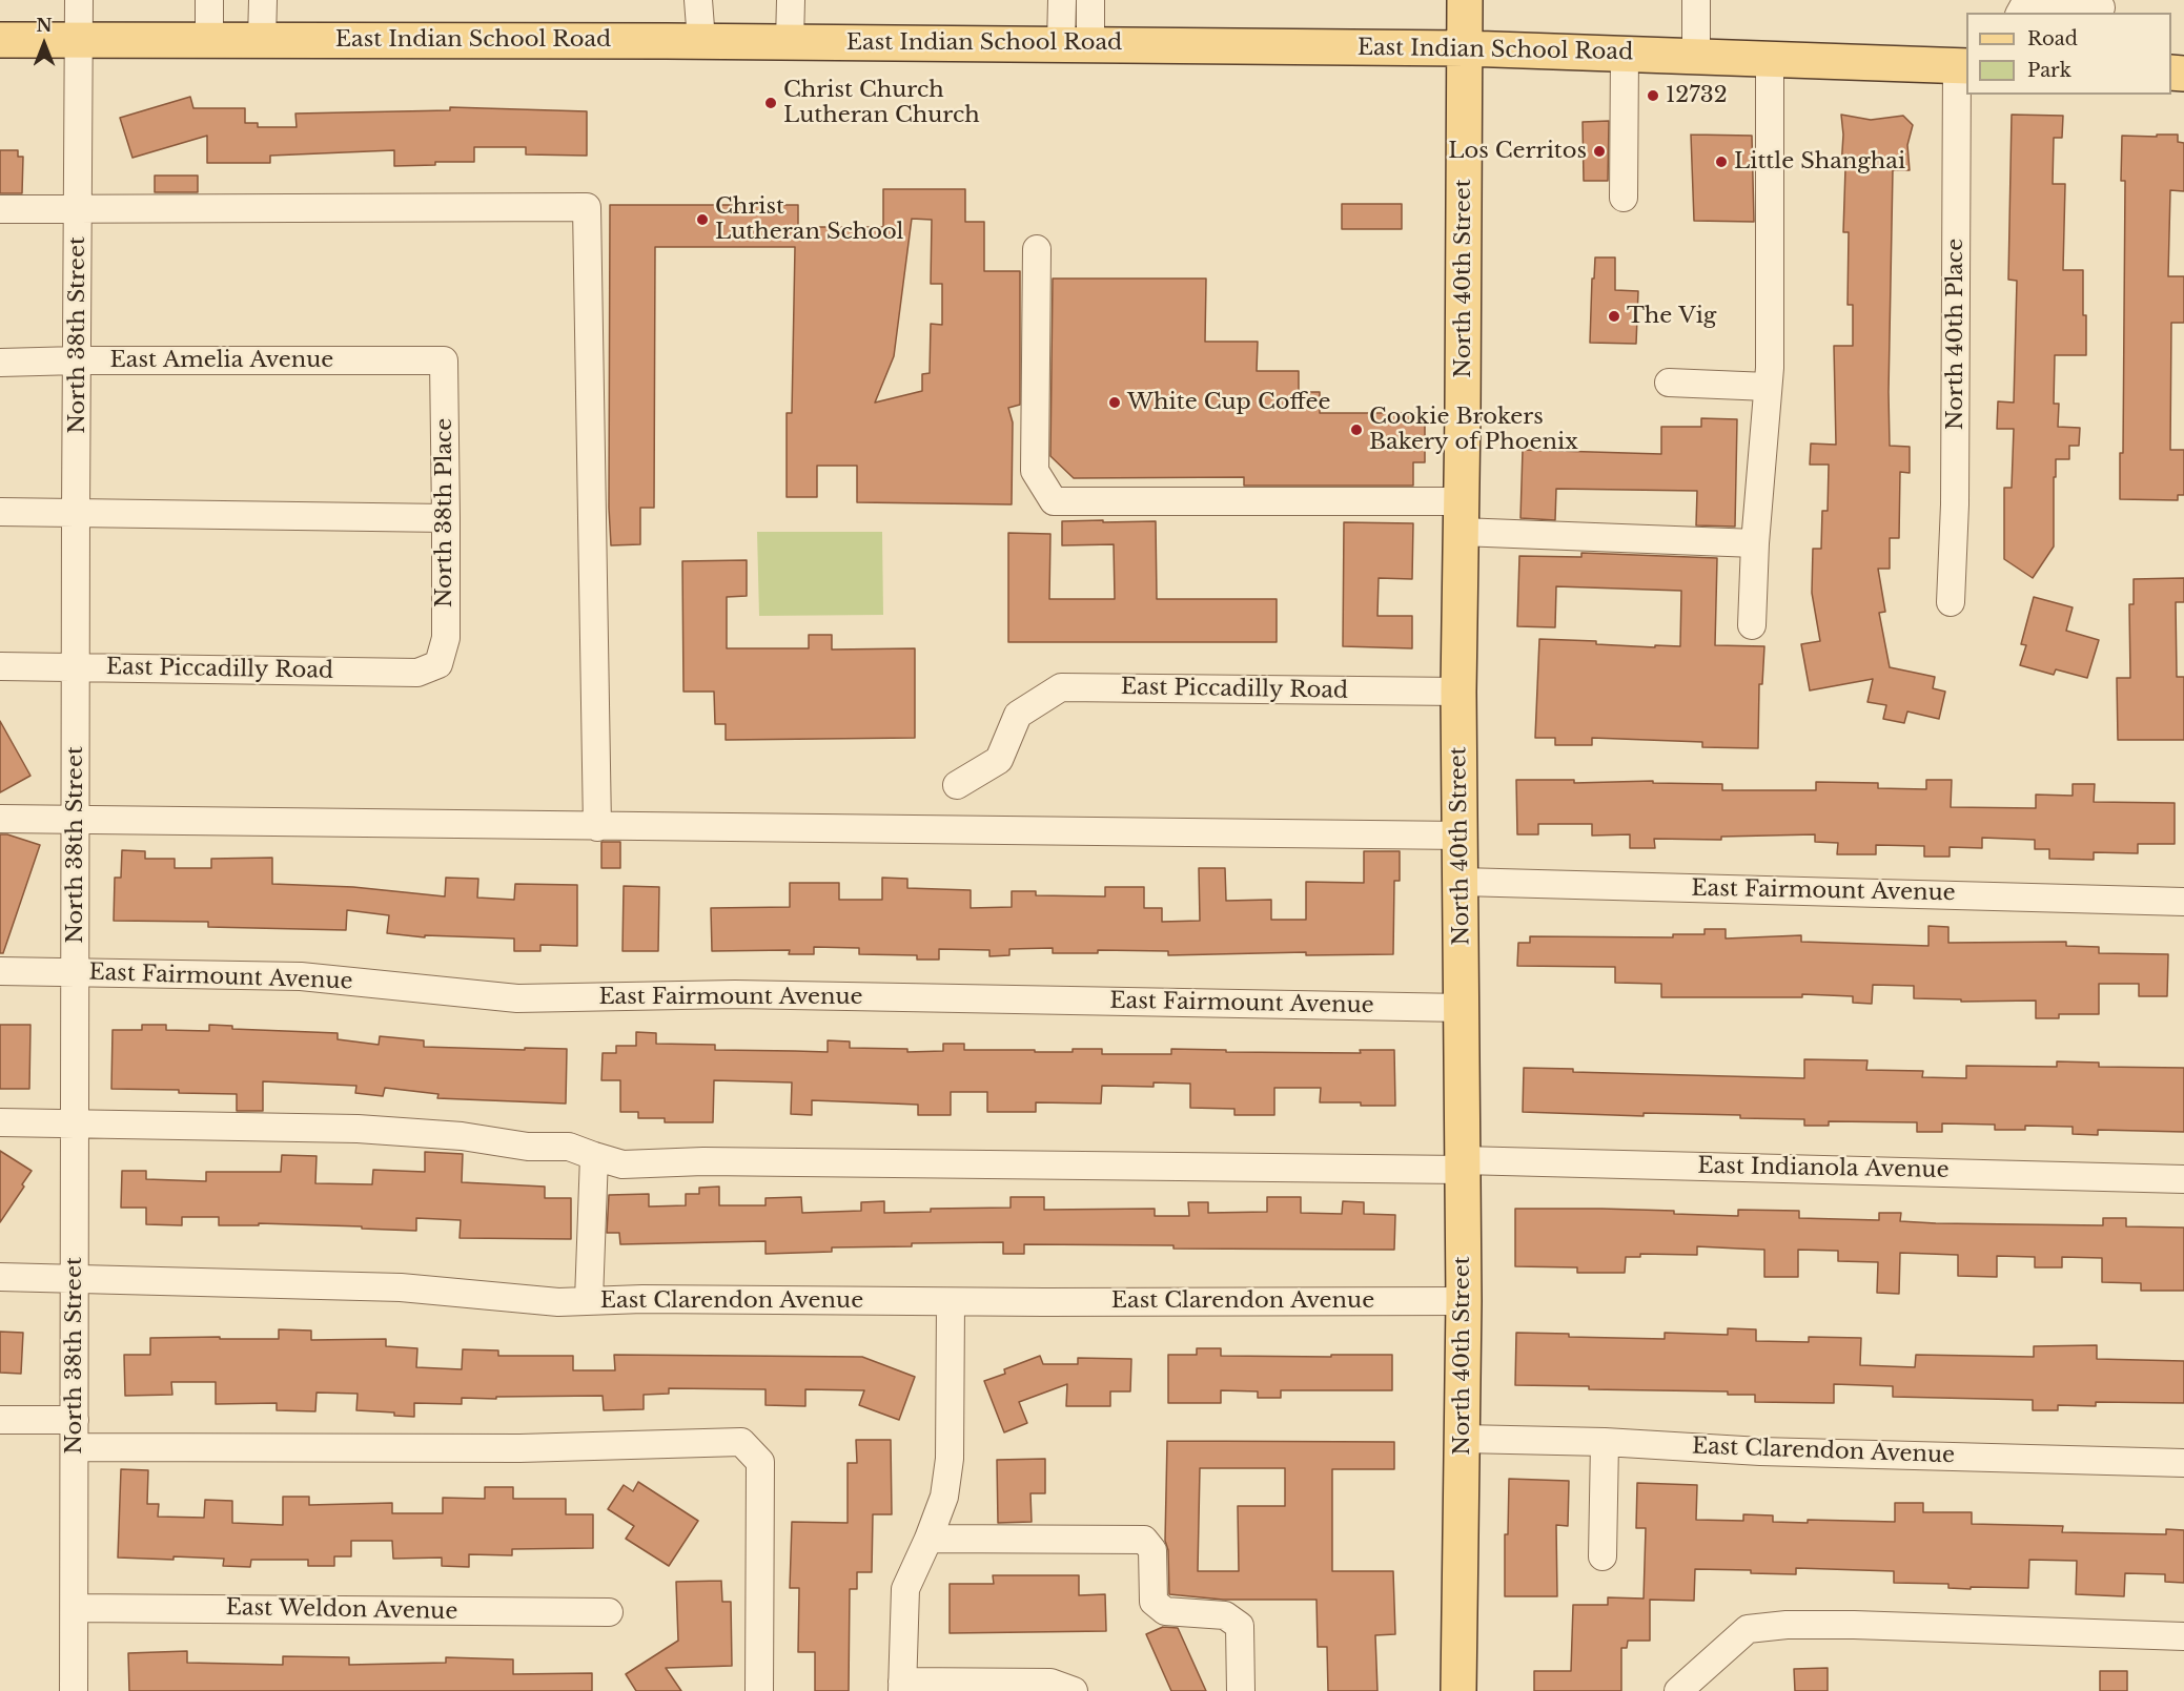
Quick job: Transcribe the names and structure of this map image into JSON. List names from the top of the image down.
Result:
{
  "streets": {
    "main road": ["East Indian School Road", "North 40th Street"],
    "street": [
      "North 40th Place",
      "North 38th Street",
      "East Amelia Avenue",
      "North 38th Place",
      "East Piccadilly Road",
      "East Fairmount Avenue",
      "East Indianola Avenue",
      "East Clarendon Avenue",
      "East Weldon Avenue"
    ]
  },
  "crossings": [
    ["East Indian School Road", "North 40th Street"],
    ["East Indian School Road", "North 40th Place"],
    ["East Indian School Road", "North 38th Street"],
    ["North 40th Street", "East Piccadilly Road"],
    ["North 40th Street", "East Fairmount Avenue"],
    ["North 40th Street", "East Indianola Avenue"],
    ["North 40th Street", "East Clarendon Avenue"],
    ["North 38th Street", "East Amelia Avenue"],
    ["North 38th Street", "East Piccadilly Road"],
    ["North 38th Street", "East Fairmount Avenue"],
    ["North 38th Street", "East Indianola Avenue"],
    ["North 38th Street", "East Clarendon Avenue"],
    ["North 38th Street", "East Weldon Avenue"],
    ["East Amelia Avenue", "North 38th Place"],
    ["North 38th Place", "East Piccadilly Road"]
  ],
  "places": [
    "12732",
    "Christ Church Lutheran Church",
    "Los Cerritos",
    "Little Shanghai",
    "Christ Lutheran School",
    "The Vig",
    "White Cup Coffee",
    "Cookie Brokers Bakery of Phoenix"
  ],
  "legend": ["Road", "Park"],
  "north": "top"
}
